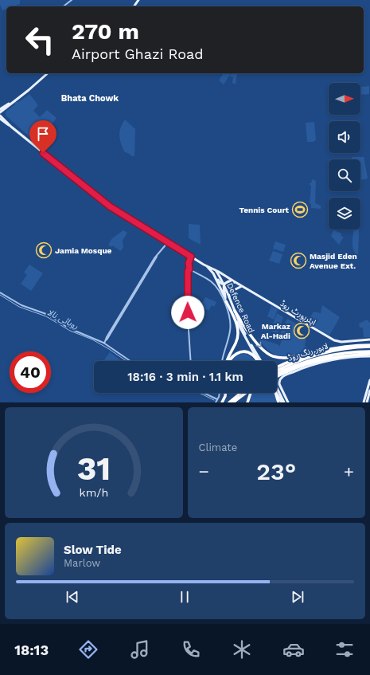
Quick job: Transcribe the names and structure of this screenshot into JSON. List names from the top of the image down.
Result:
{
  "streets": {
    "highway": ["لاہور رنگ روڈ"],
    "main road": ["Defence Road", "ایئرپورٹ روڈ"]
  },
  "crossings": [
    ["Defence Road", "ایئرپورٹ روڈ"]
  ],
  "districts": ["Bhata Chowk"],
  "water": ["روہائی نالا"],
  "places": {
    "sports": ["Tennis Court"],
    "mosque": ["Jamia Mosque", "Masjid Eden Avenue Ext.", "Markaz Al-Hadi"]
  },
  "north": "right",
  "page": {
    "turn": ["270 m", "Airport Ghazi Road"],
    "limit": "40",
    "trip": "18:16 · 3 min · 1.1 km",
    "tile": "Climate",
    "heat": ["−", "23°", "+"],
    "song": ["Slow Tide", "Marlow"],
    "tabs": "18:13",
    "gauge": ["31", "km/h"]
  }
}
